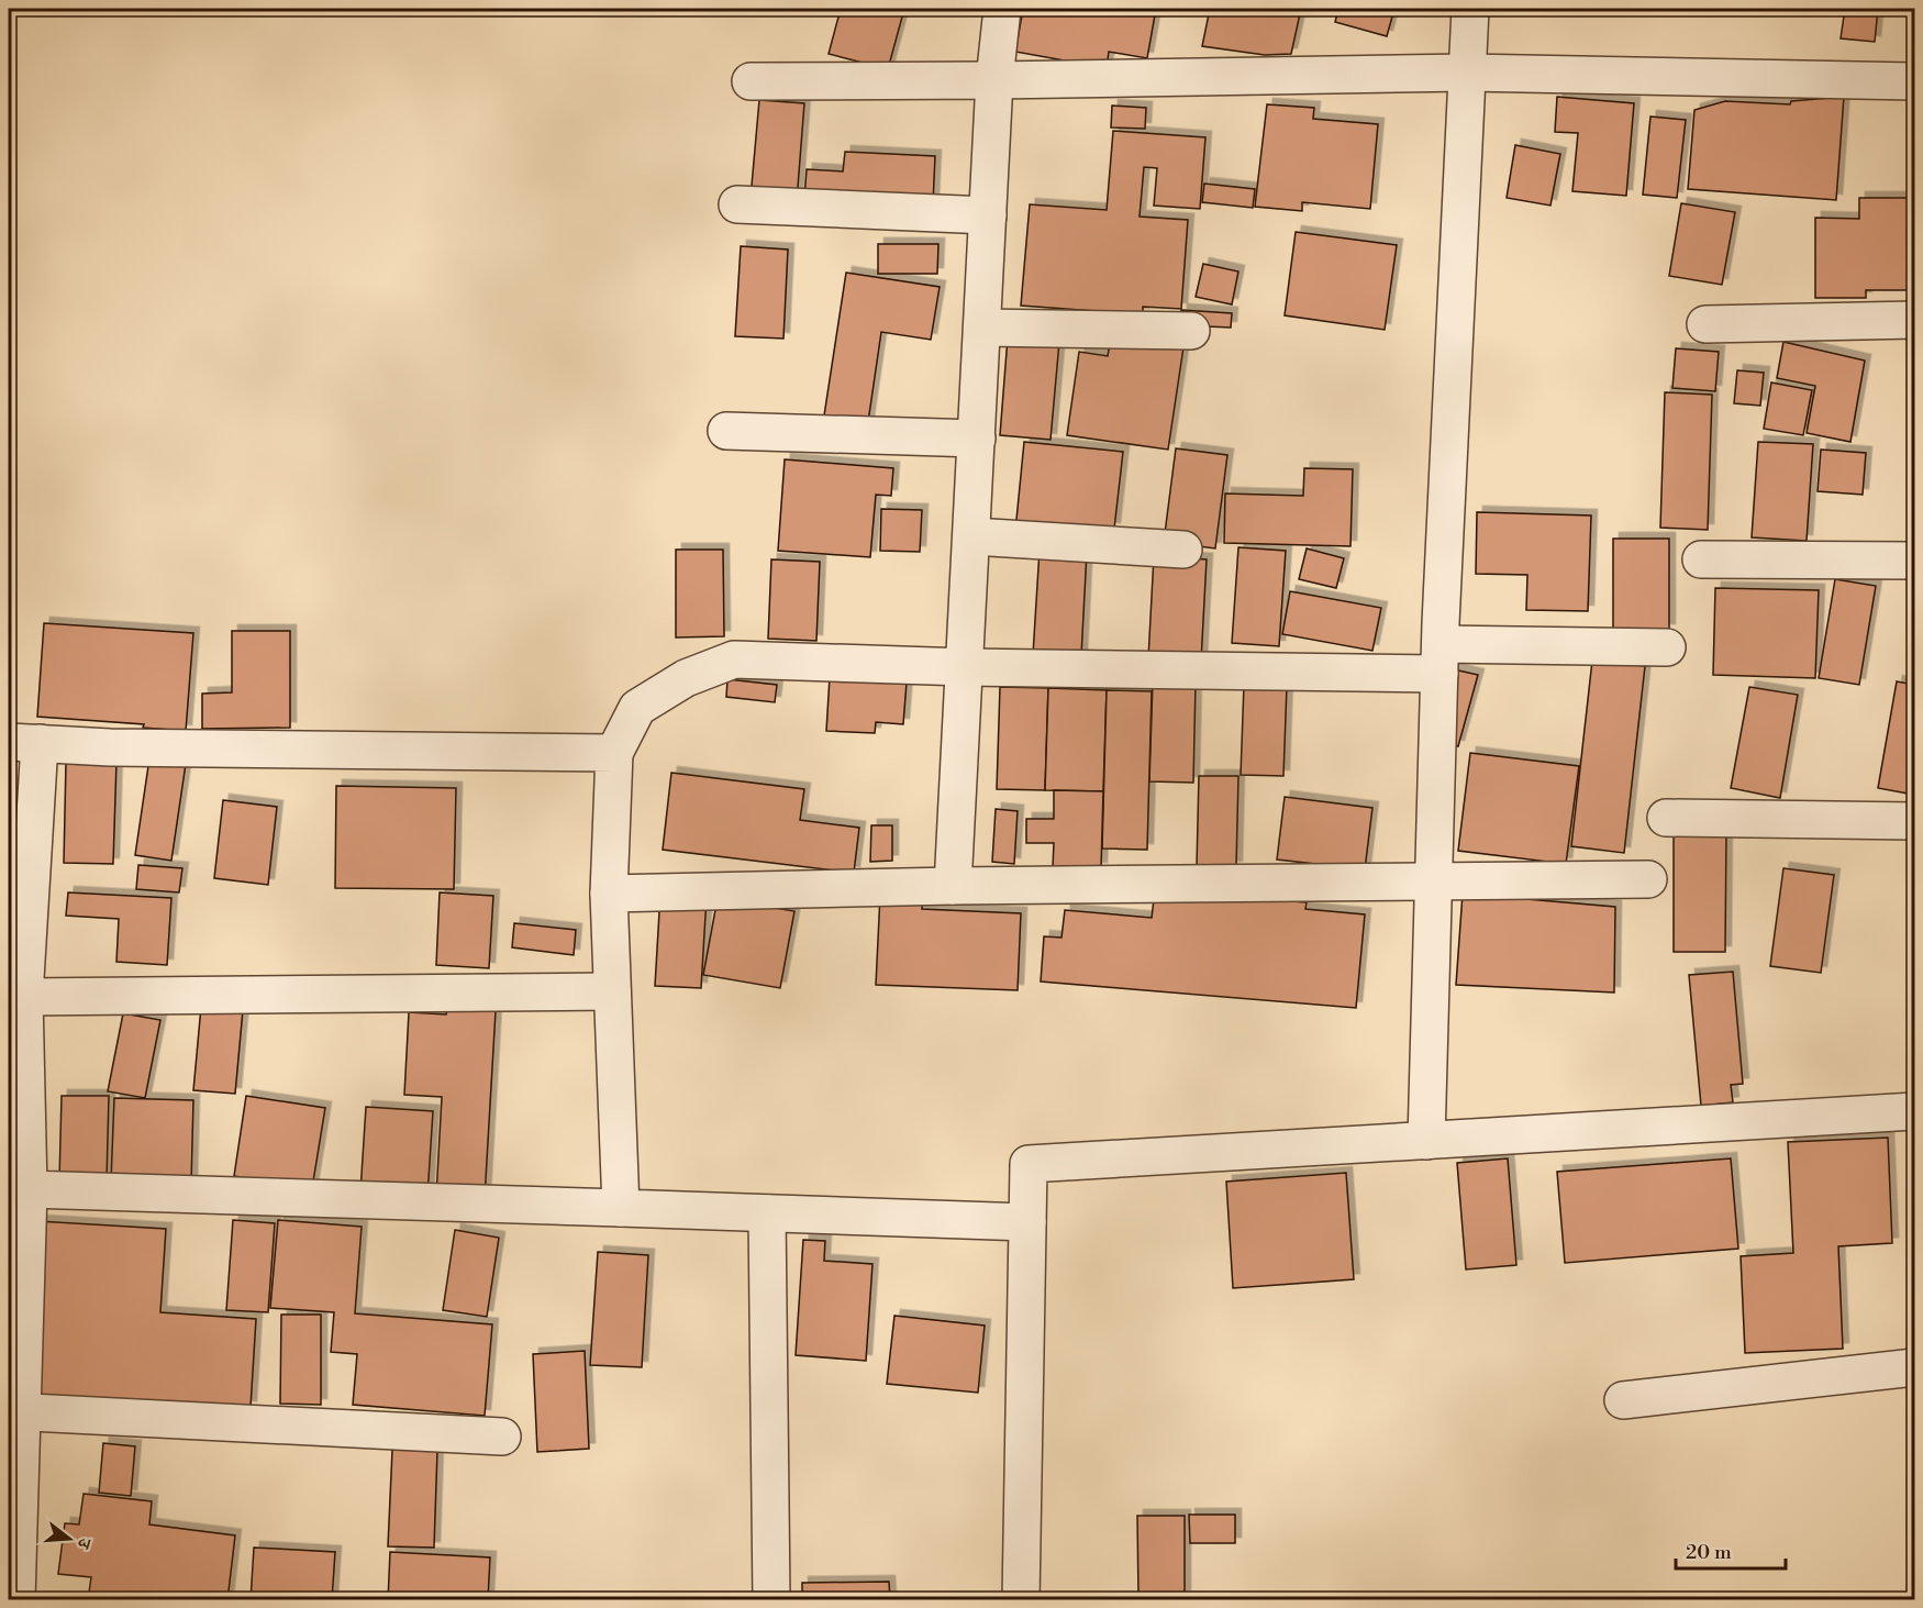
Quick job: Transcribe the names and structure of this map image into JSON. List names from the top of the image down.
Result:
{
  "scale_bar": "20 m",
  "north": "right"
}
